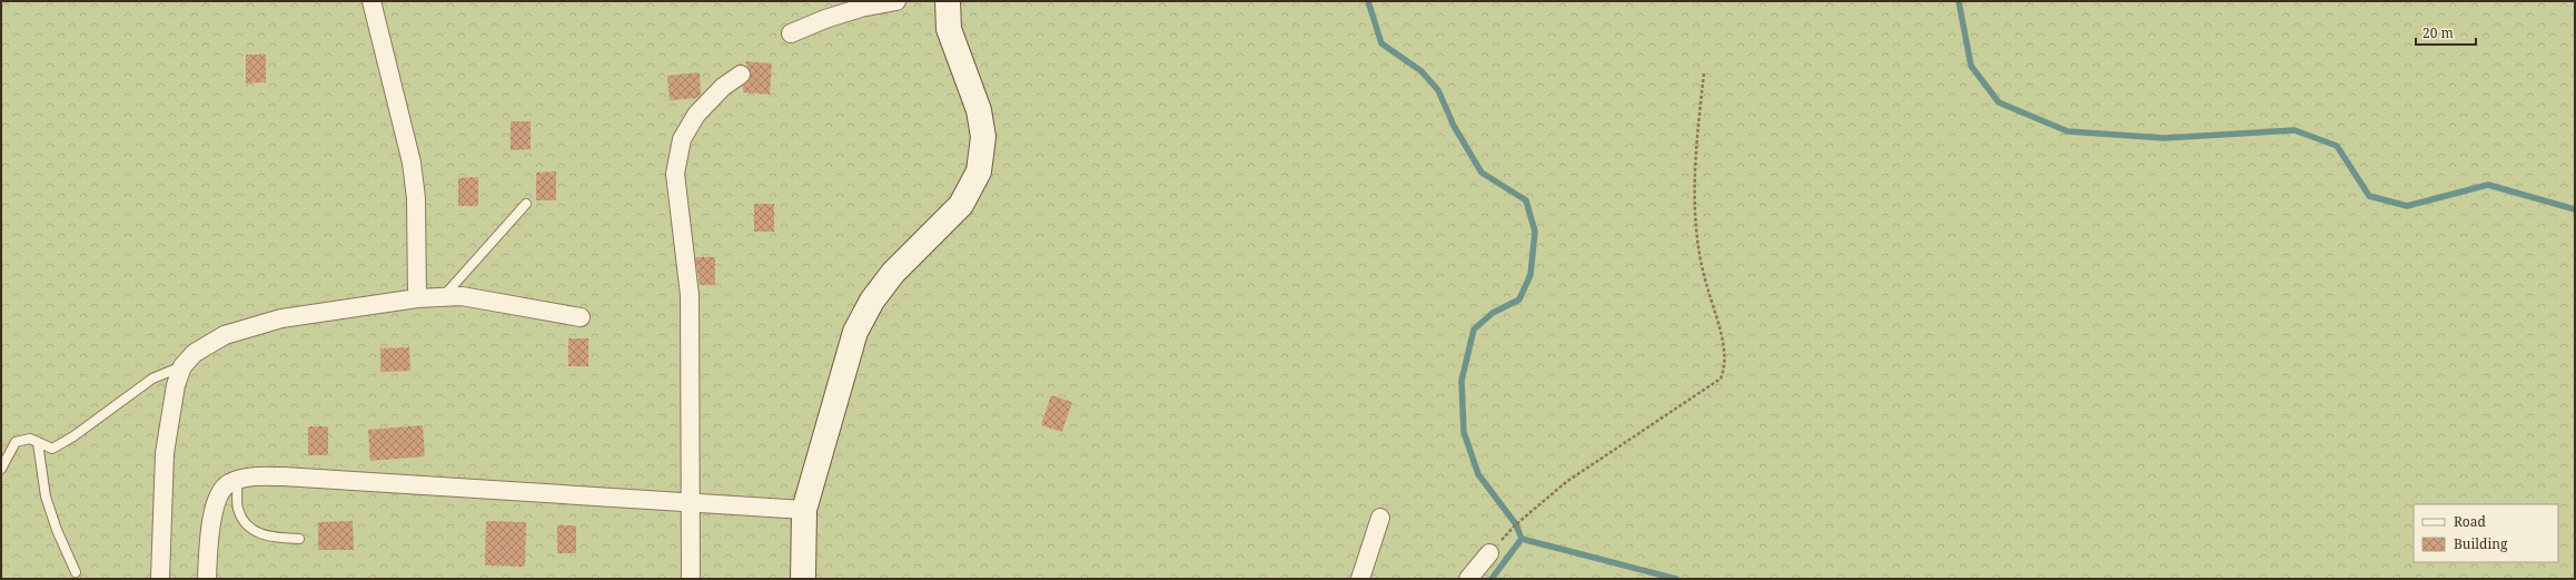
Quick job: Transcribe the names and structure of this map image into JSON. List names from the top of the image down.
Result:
{
  "legend": ["Road", "Building"],
  "scale_bar": "20 m"
}
